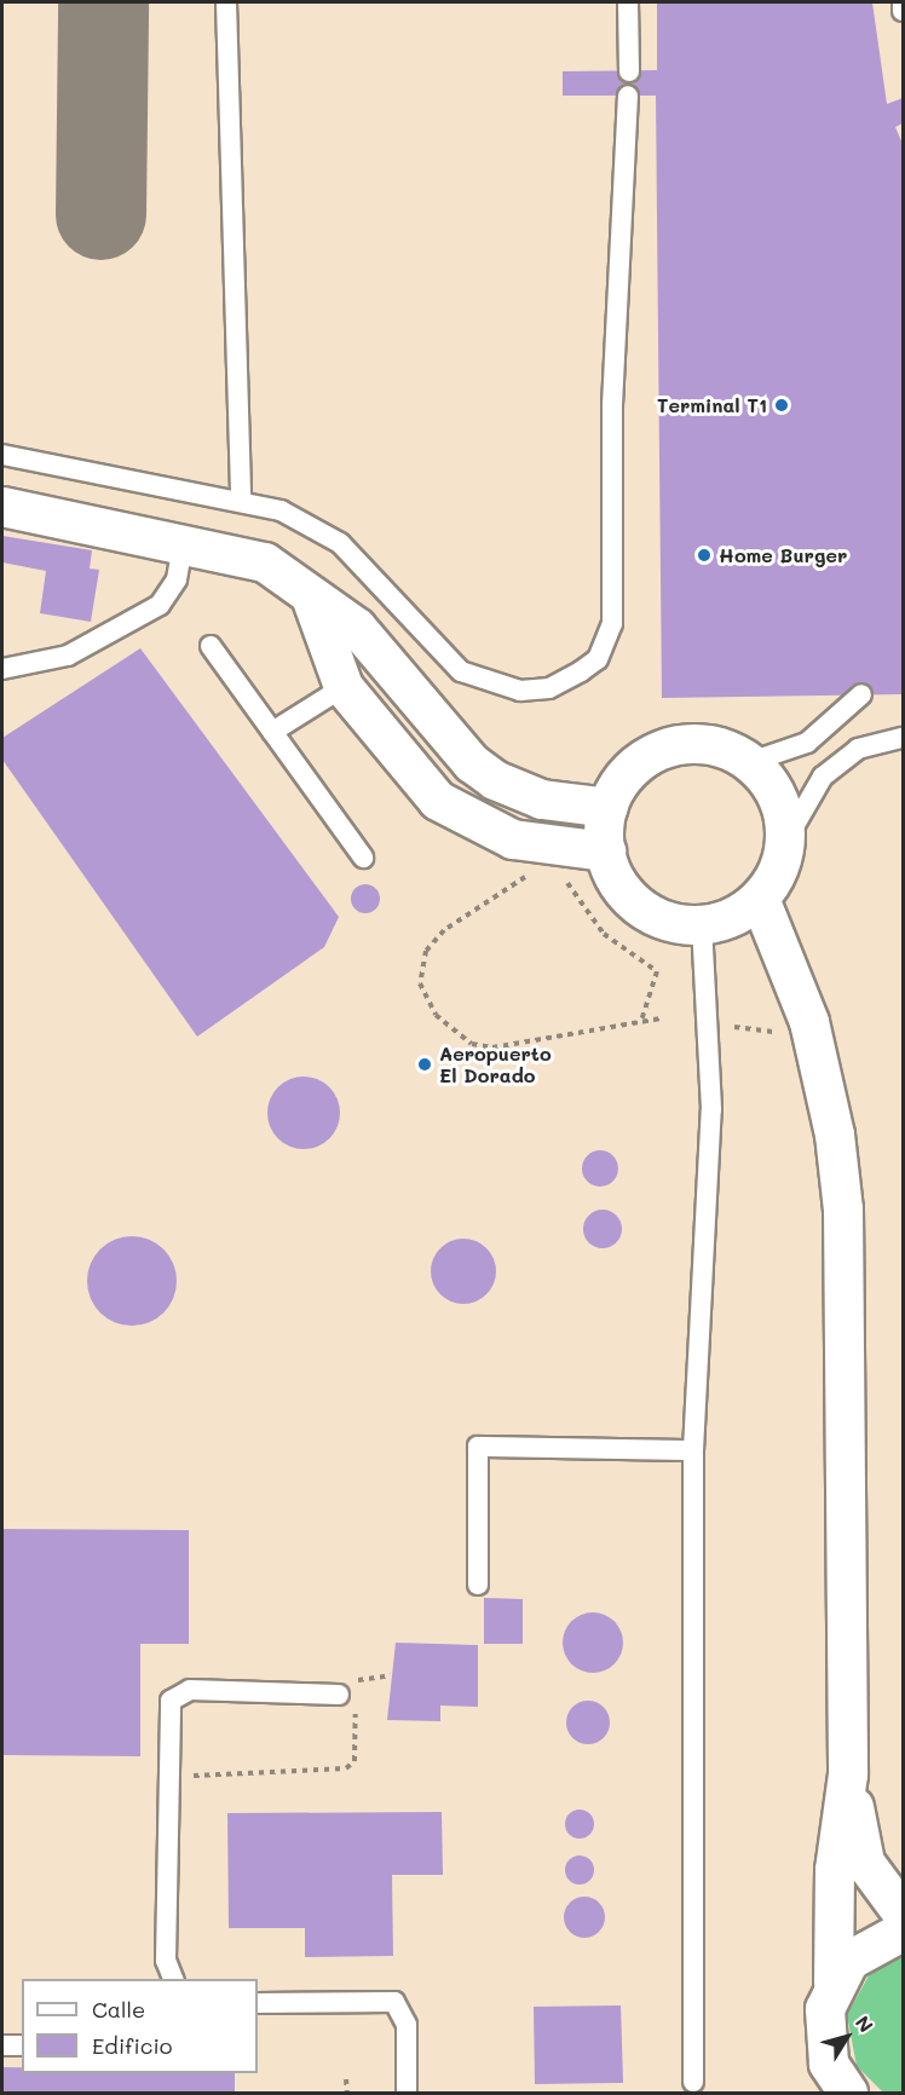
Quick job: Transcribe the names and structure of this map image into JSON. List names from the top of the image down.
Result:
{
  "places": ["Terminal T1", "Home Burger", "Aeropuerto El Dorado"],
  "legend": ["Calle", "Edificio"],
  "north": "top right"
}
